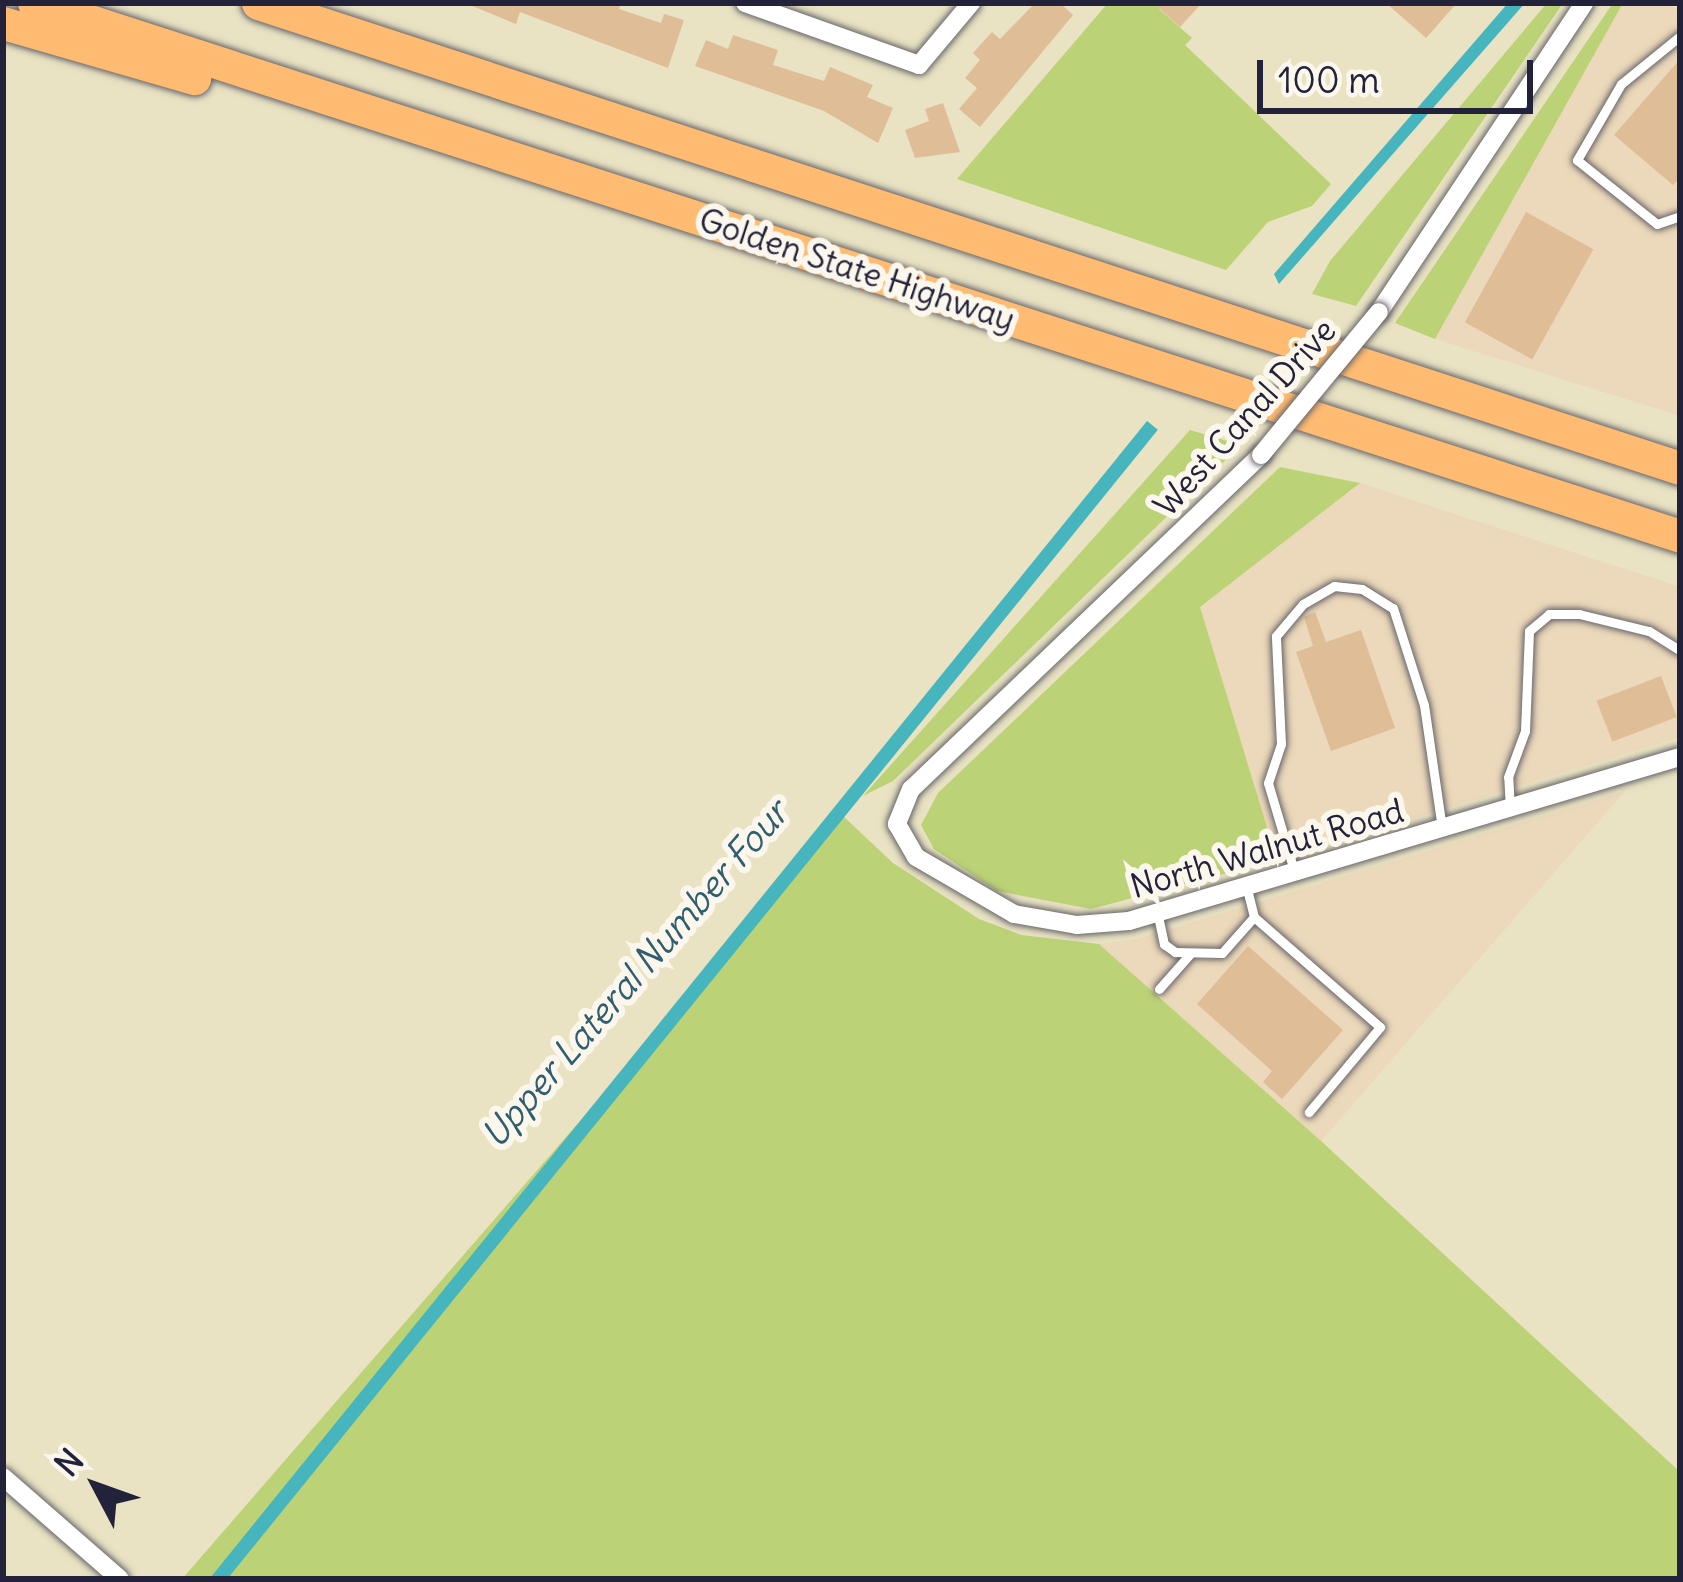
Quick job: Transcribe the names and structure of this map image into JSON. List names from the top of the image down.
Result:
{
  "streets": {
    "highway": ["Golden State Highway"],
    "street": ["West Canal Drive", "North Walnut Road"]
  },
  "crossings": [
    ["West Canal Drive", "North Walnut Road"]
  ],
  "water": ["Upper Lateral Number Four"],
  "scale_bar": "100 m",
  "north": "top left"
}
